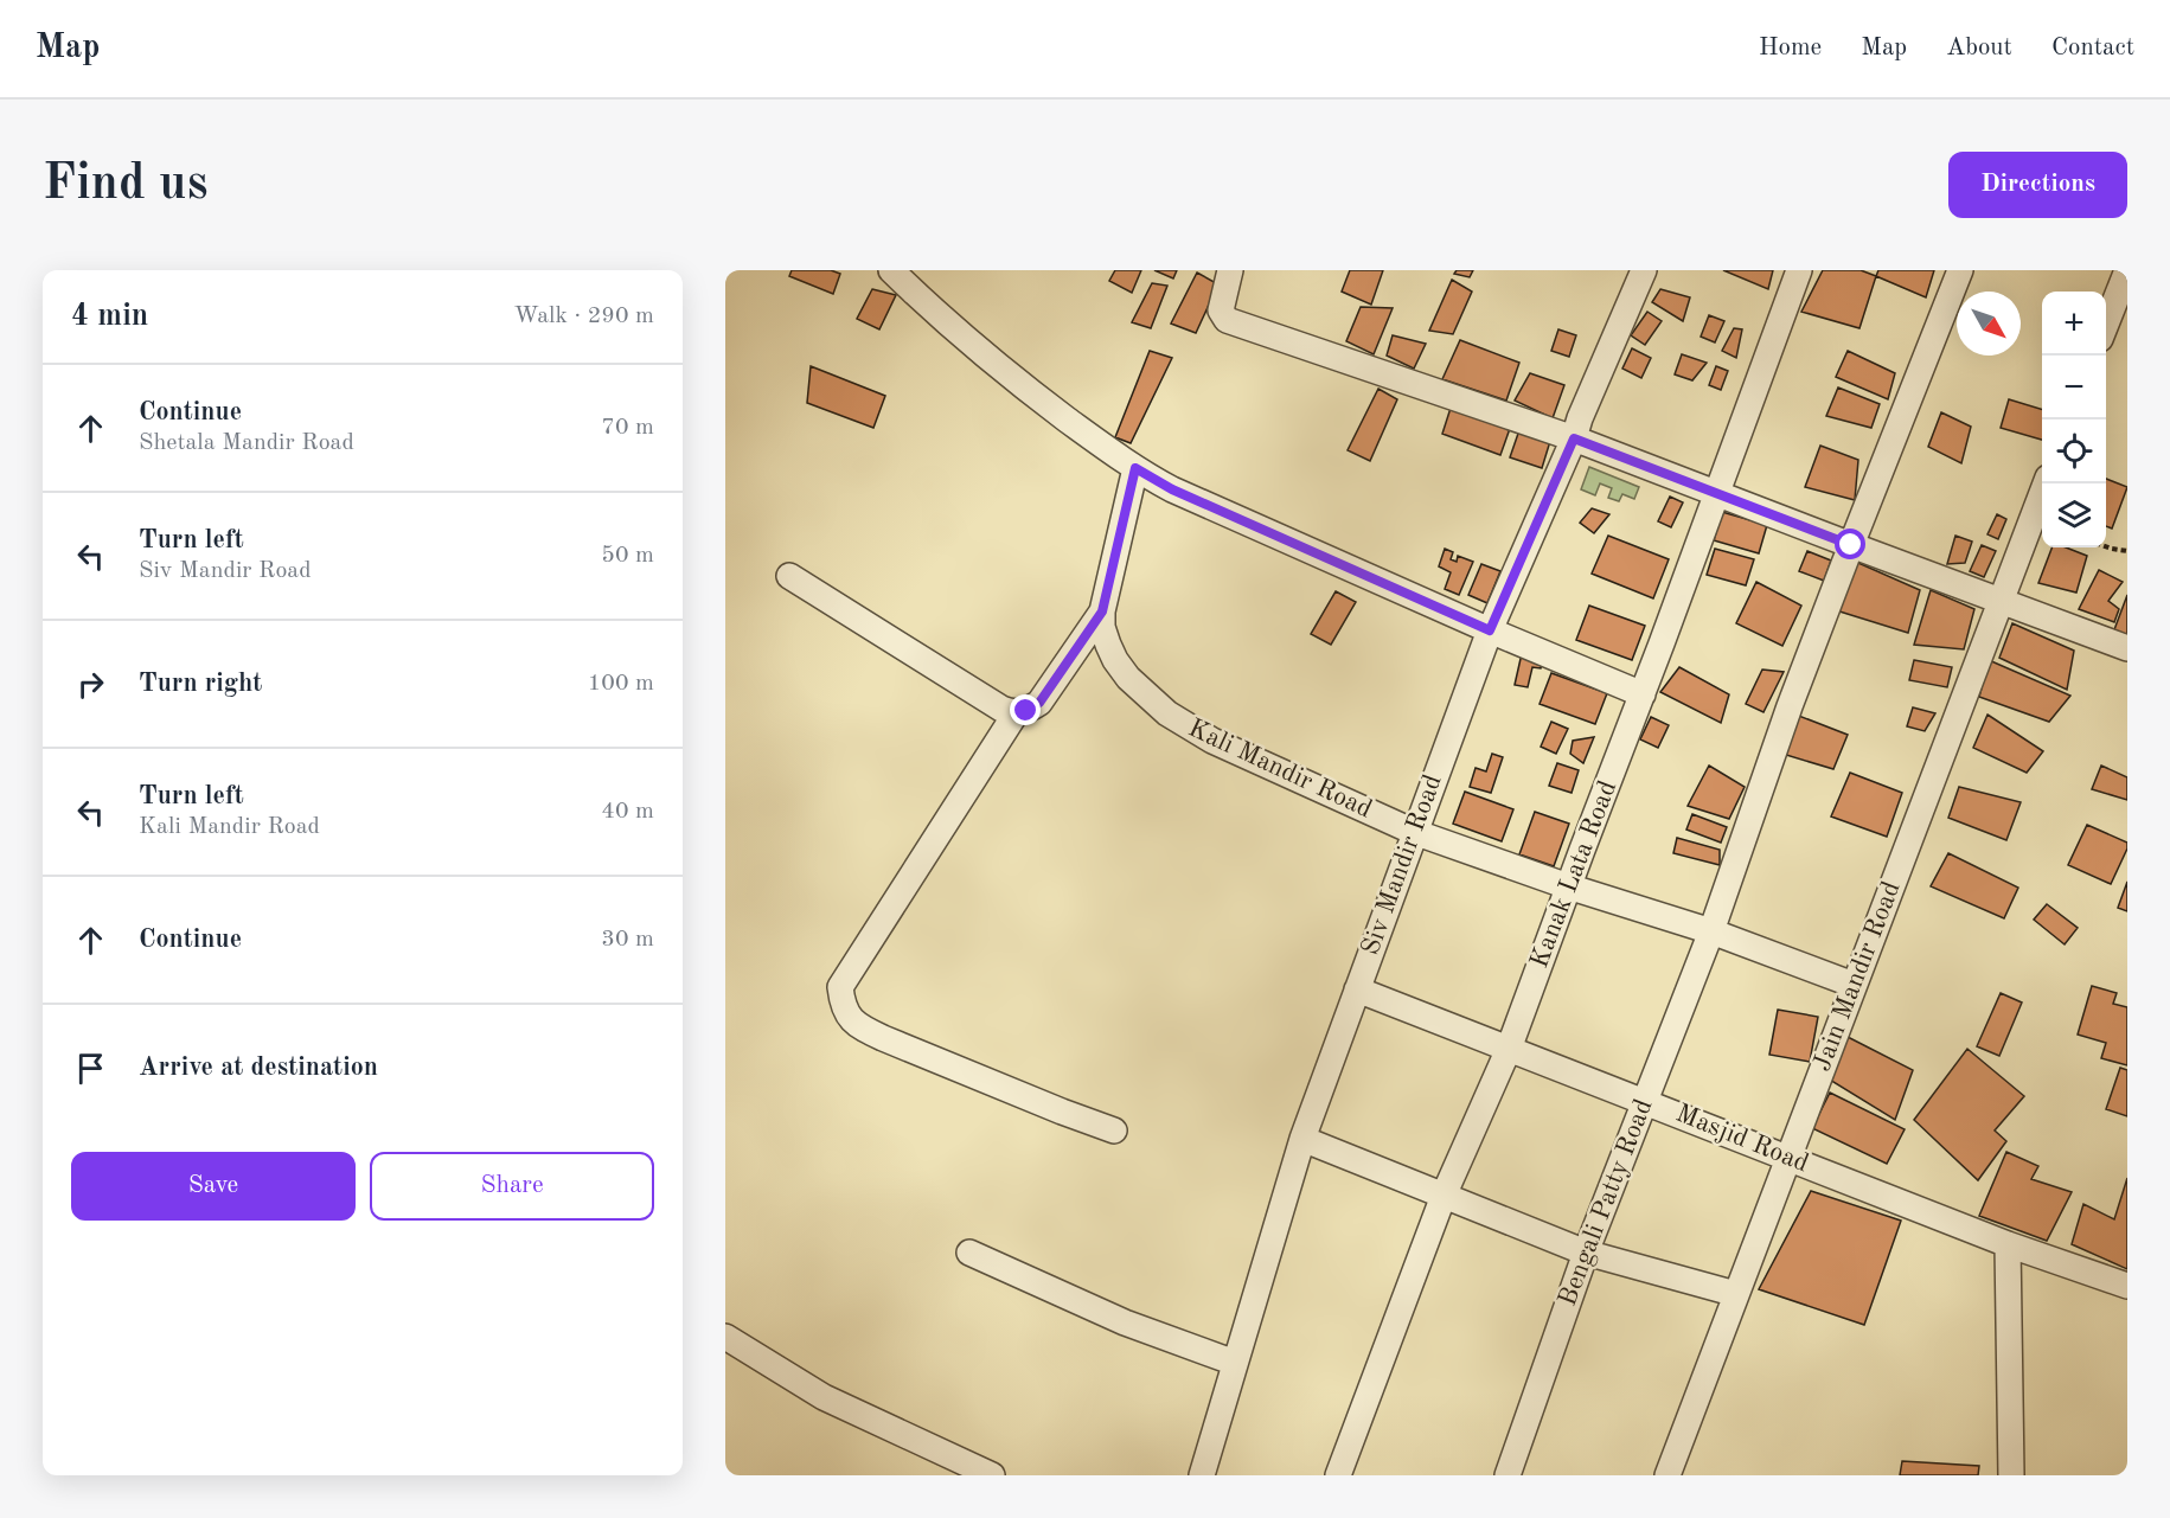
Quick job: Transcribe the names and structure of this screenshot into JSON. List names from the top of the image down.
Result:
{
  "streets": {
    "street": [
      "Kali Mandir Road",
      "Siv Mandir Road",
      "Kanak Lata Road",
      "Jain Mandir Road",
      "Masjid Road",
      "Bengali Patty Road"
    ]
  },
  "crossings": [
    ["Kali Mandir Road", "Siv Mandir Road"],
    ["Kali Mandir Road", "Kanak Lata Road"],
    ["Kali Mandir Road", "Jain Mandir Road"],
    ["Kali Mandir Road", "Bengali Patty Road"],
    ["Siv Mandir Road", "Masjid Road"],
    ["Kanak Lata Road", "Masjid Road"],
    ["Jain Mandir Road", "Masjid Road"],
    ["Masjid Road", "Bengali Patty Road"]
  ],
  "north": "bottom right",
  "page": {
    "header": "Map",
    "nav": [
      "Home",
      "Map",
      "About",
      "Contact"
    ],
    "buttons": [
      "Directions",
      ["Save", "Share"]
    ],
    "title": "Find us",
    "heading": ["4 min", "Walk · 290 m"],
    "map_buttons": ["+", "−"],
    "list": [
      ["Continue", "Shetala Mandir Road", "70 m"],
      ["Turn left", "Siv Mandir Road", "50 m"],
      ["Turn right", "100 m"],
      ["Turn left", "Kali Mandir Road", "40 m"],
      ["Continue", "30 m"],
      "Arrive at destination"
    ]
  }
}
